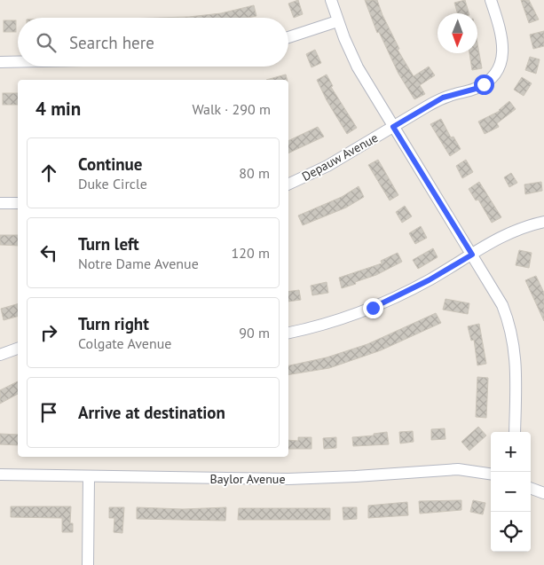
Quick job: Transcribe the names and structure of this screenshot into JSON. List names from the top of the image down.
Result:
{
  "streets": {
    "street": ["Depauw Avenue", "Baylor Avenue"]
  },
  "north": "bottom",
  "page": {
    "search": "Search here",
    "heading": ["4 min", "Walk · 290 m"],
    "list": [
      ["Continue", "Duke Circle", "80 m"],
      ["Turn left", "Notre Dame Avenue", "120 m"],
      ["Turn right", "Colgate Avenue", "90 m"],
      "Arrive at destination"
    ],
    "map_buttons": ["+", "−"]
  }
}
